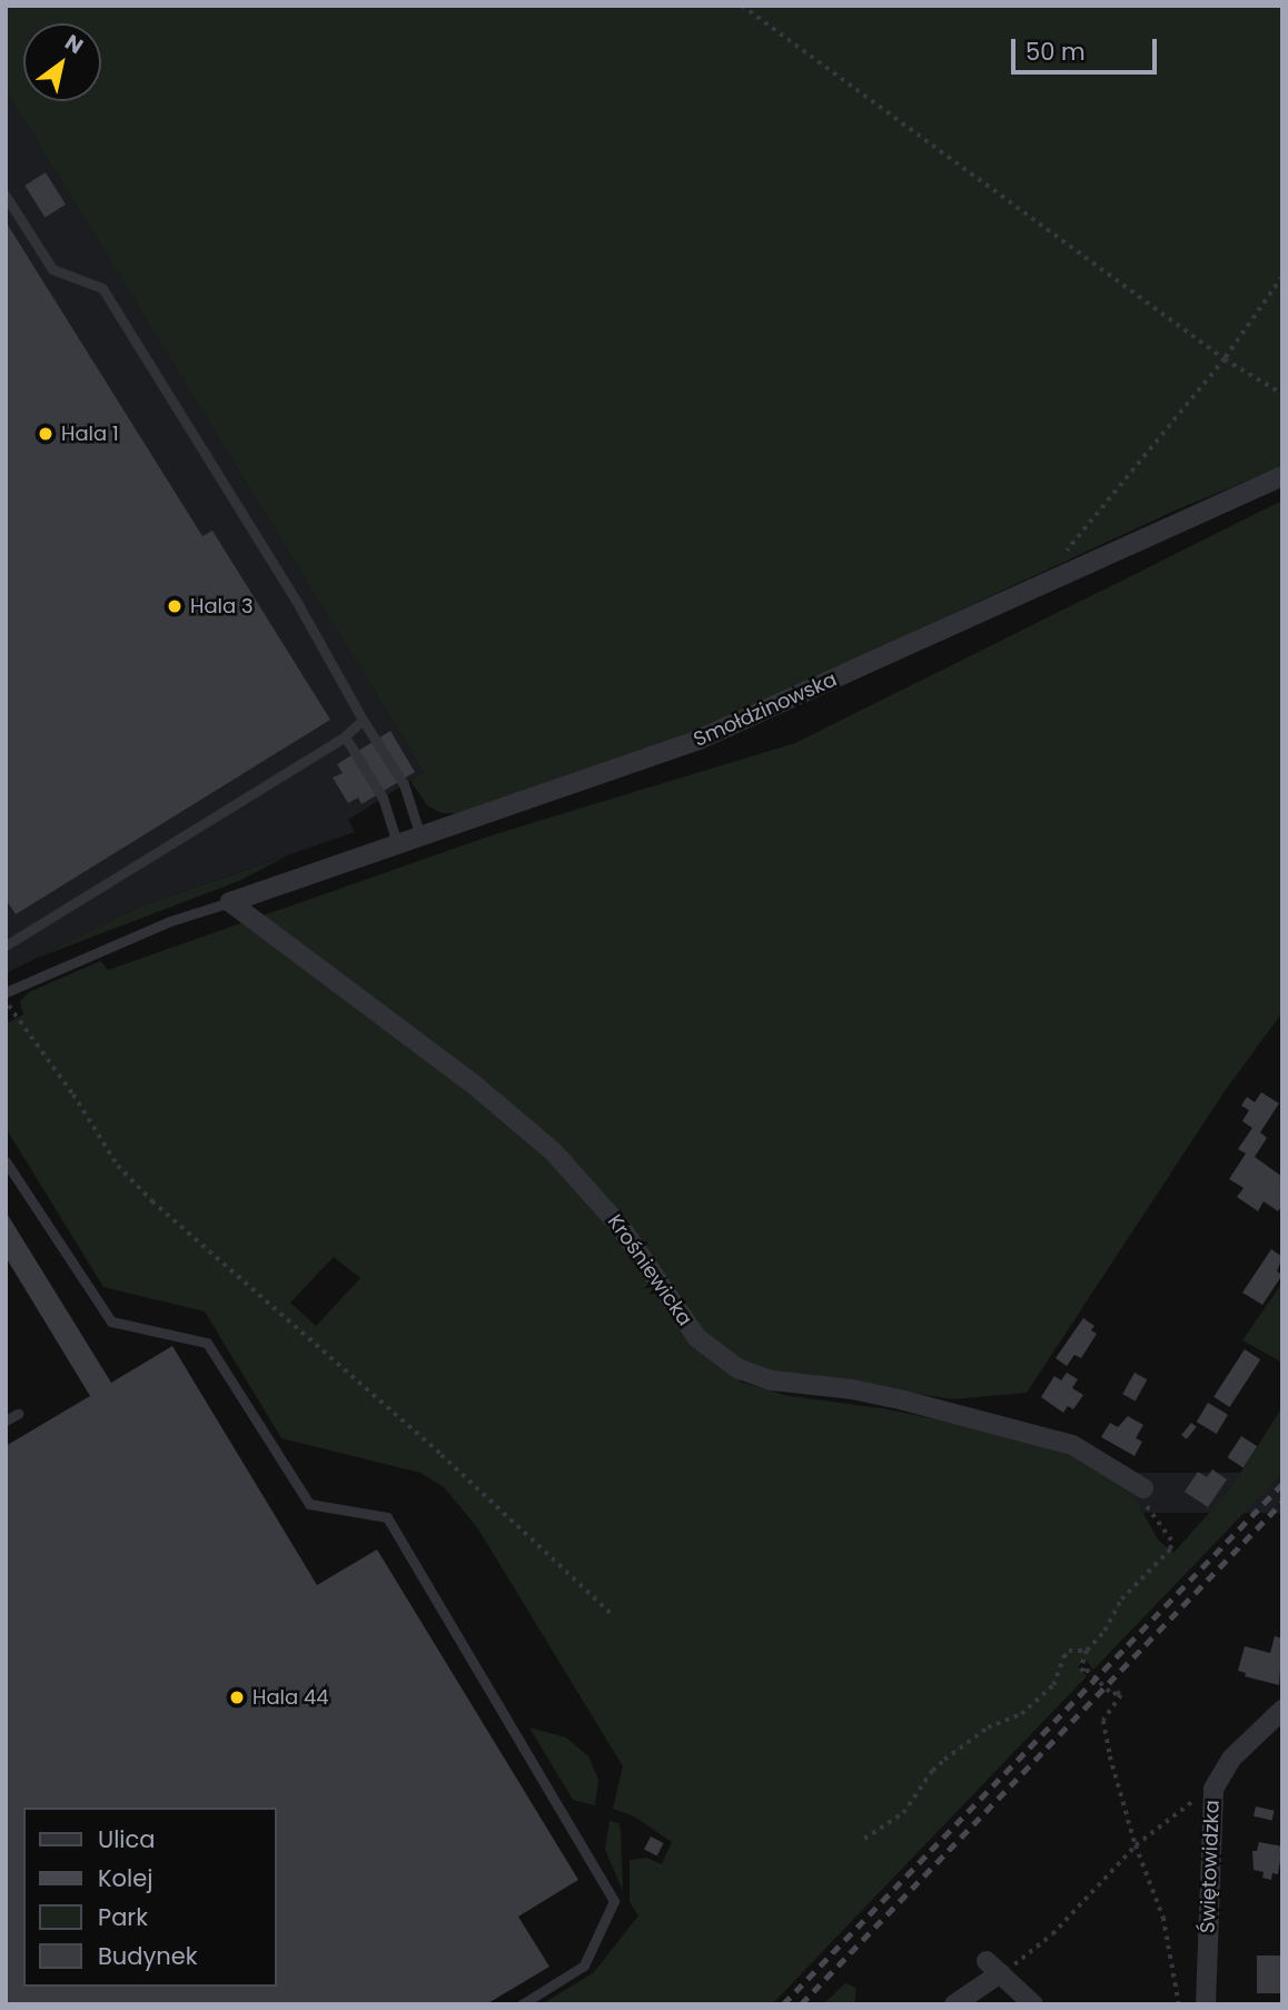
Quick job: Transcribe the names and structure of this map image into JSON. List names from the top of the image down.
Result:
{
  "streets": {
    "street": ["Smołdzinowska", "Krośniewicka", "Świętowidzka"]
  },
  "crossings": [
    ["Smołdzinowska", "Krośniewicka"]
  ],
  "places": ["Hala 1", "Hala 3", "Hala 44"],
  "legend": [
    "Ulica",
    "Kolej",
    "Park",
    "Budynek"
  ],
  "scale_bar": "50 m",
  "north": "top right"
}
